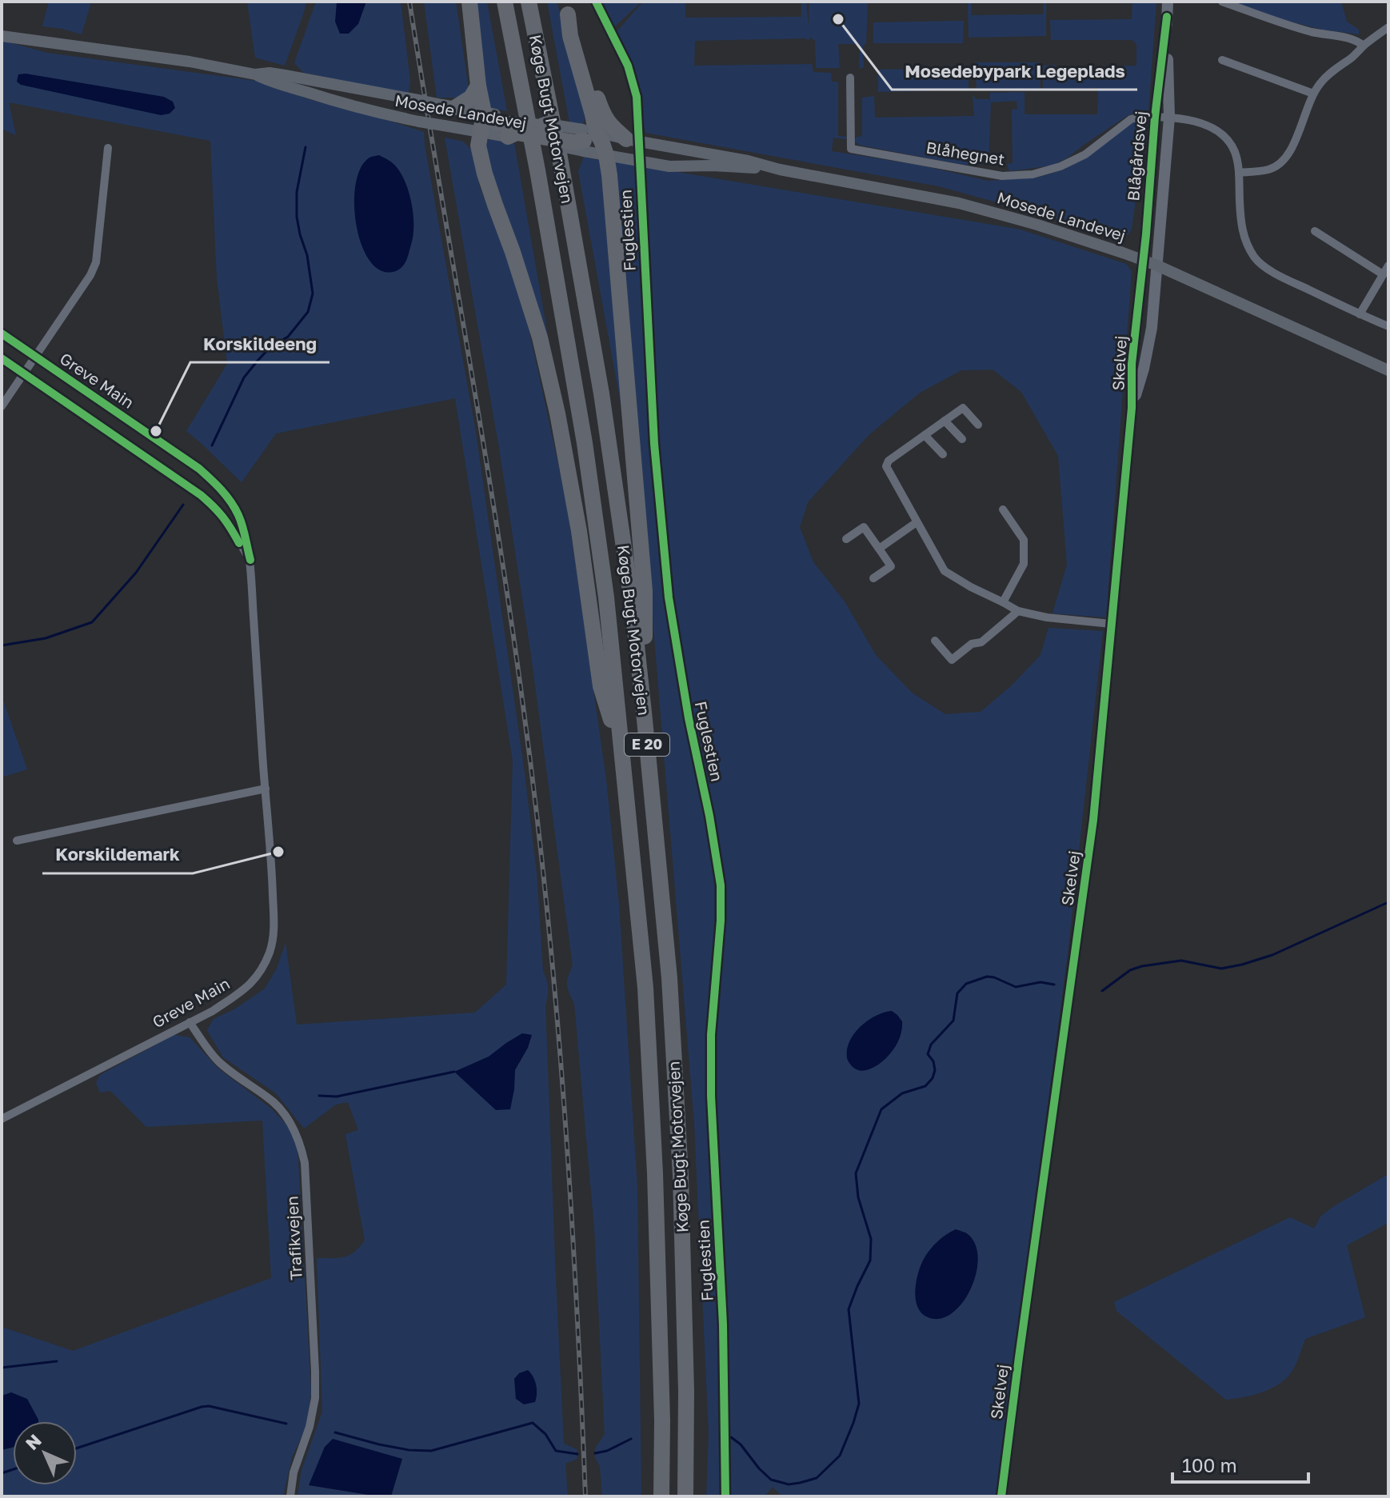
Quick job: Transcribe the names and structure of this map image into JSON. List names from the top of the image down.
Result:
{
  "streets": {
    "highway": ["Køge Bugt Motorvejen", "E 20"],
    "main road": ["Mosede Landevej"],
    "street": [
      "Blåhegnet",
      "Blågårdsvej",
      "Skelvej",
      "Greve Main",
      "Trafikvejen"
    ],
    "cycle path": ["Fuglestien"]
  },
  "crossings": [
    ["Mosede Landevej", "Blågårdsvej"],
    ["Mosede Landevej", "Skelvej"],
    ["Blåhegnet", "Blågårdsvej"],
    ["Blågårdsvej", "Skelvej"],
    ["Greve Main", "Trafikvejen"]
  ],
  "places": ["Mosedebypark Legeplads", "Korskildeeng", "Korskildemark"],
  "scale_bar": "100 m",
  "north": "top left"
}
